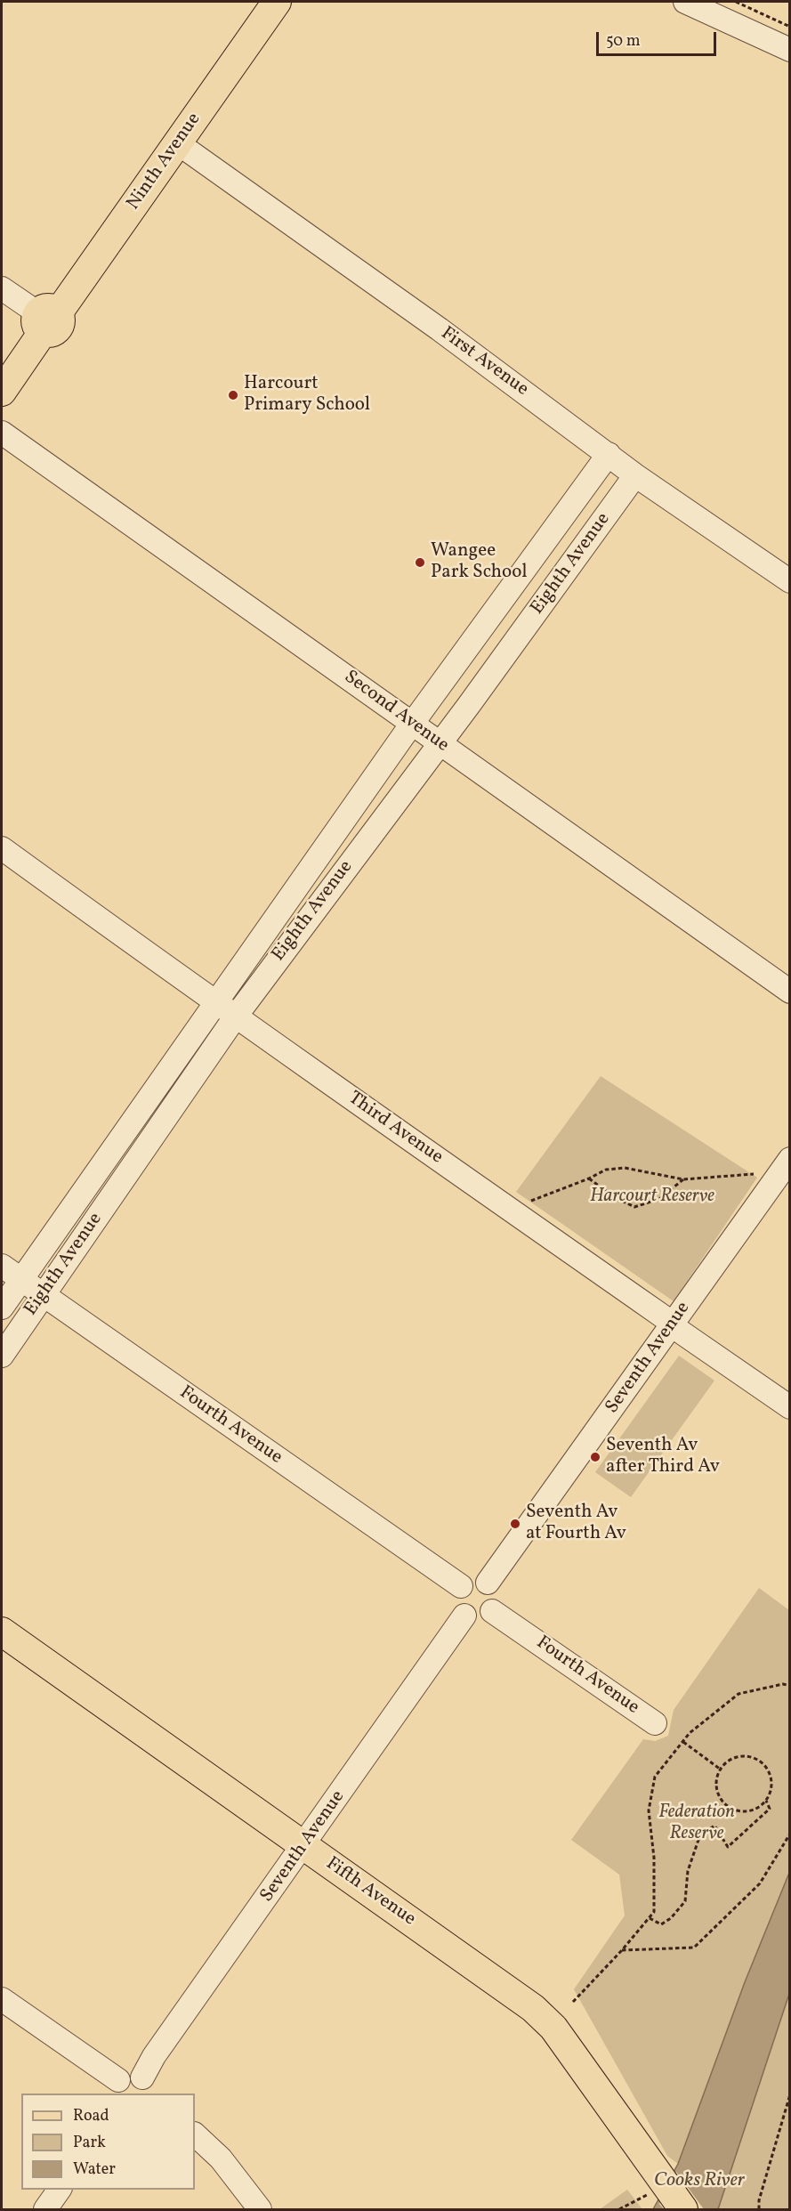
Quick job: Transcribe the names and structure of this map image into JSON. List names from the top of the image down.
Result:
{
  "streets": {
    "main road": ["Ninth Avenue", "Fifth Avenue"],
    "street": [
      "First Avenue",
      "Eighth Avenue",
      "Second Avenue",
      "Third Avenue",
      "Seventh Avenue",
      "Fourth Avenue"
    ]
  },
  "crossings": [
    ["Ninth Avenue", "First Avenue"],
    ["First Avenue", "Eighth Avenue"],
    ["Eighth Avenue", "Second Avenue"],
    ["Eighth Avenue", "Third Avenue"],
    ["Eighth Avenue", "Fourth Avenue"],
    ["Third Avenue", "Seventh Avenue"],
    ["Seventh Avenue", "Fourth Avenue"],
    ["Seventh Avenue", "Fifth Avenue"]
  ],
  "water": ["Cooks River"],
  "parks": ["Harcourt Reserve", "Federation Reserve"],
  "places": [
    "Harcourt Primary School",
    "Wangee Park School",
    "Seventh Av after Third Av",
    "Seventh Av at Fourth Av"
  ],
  "legend": ["Road", "Park", "Water"],
  "scale_bar": "50 m"
}
